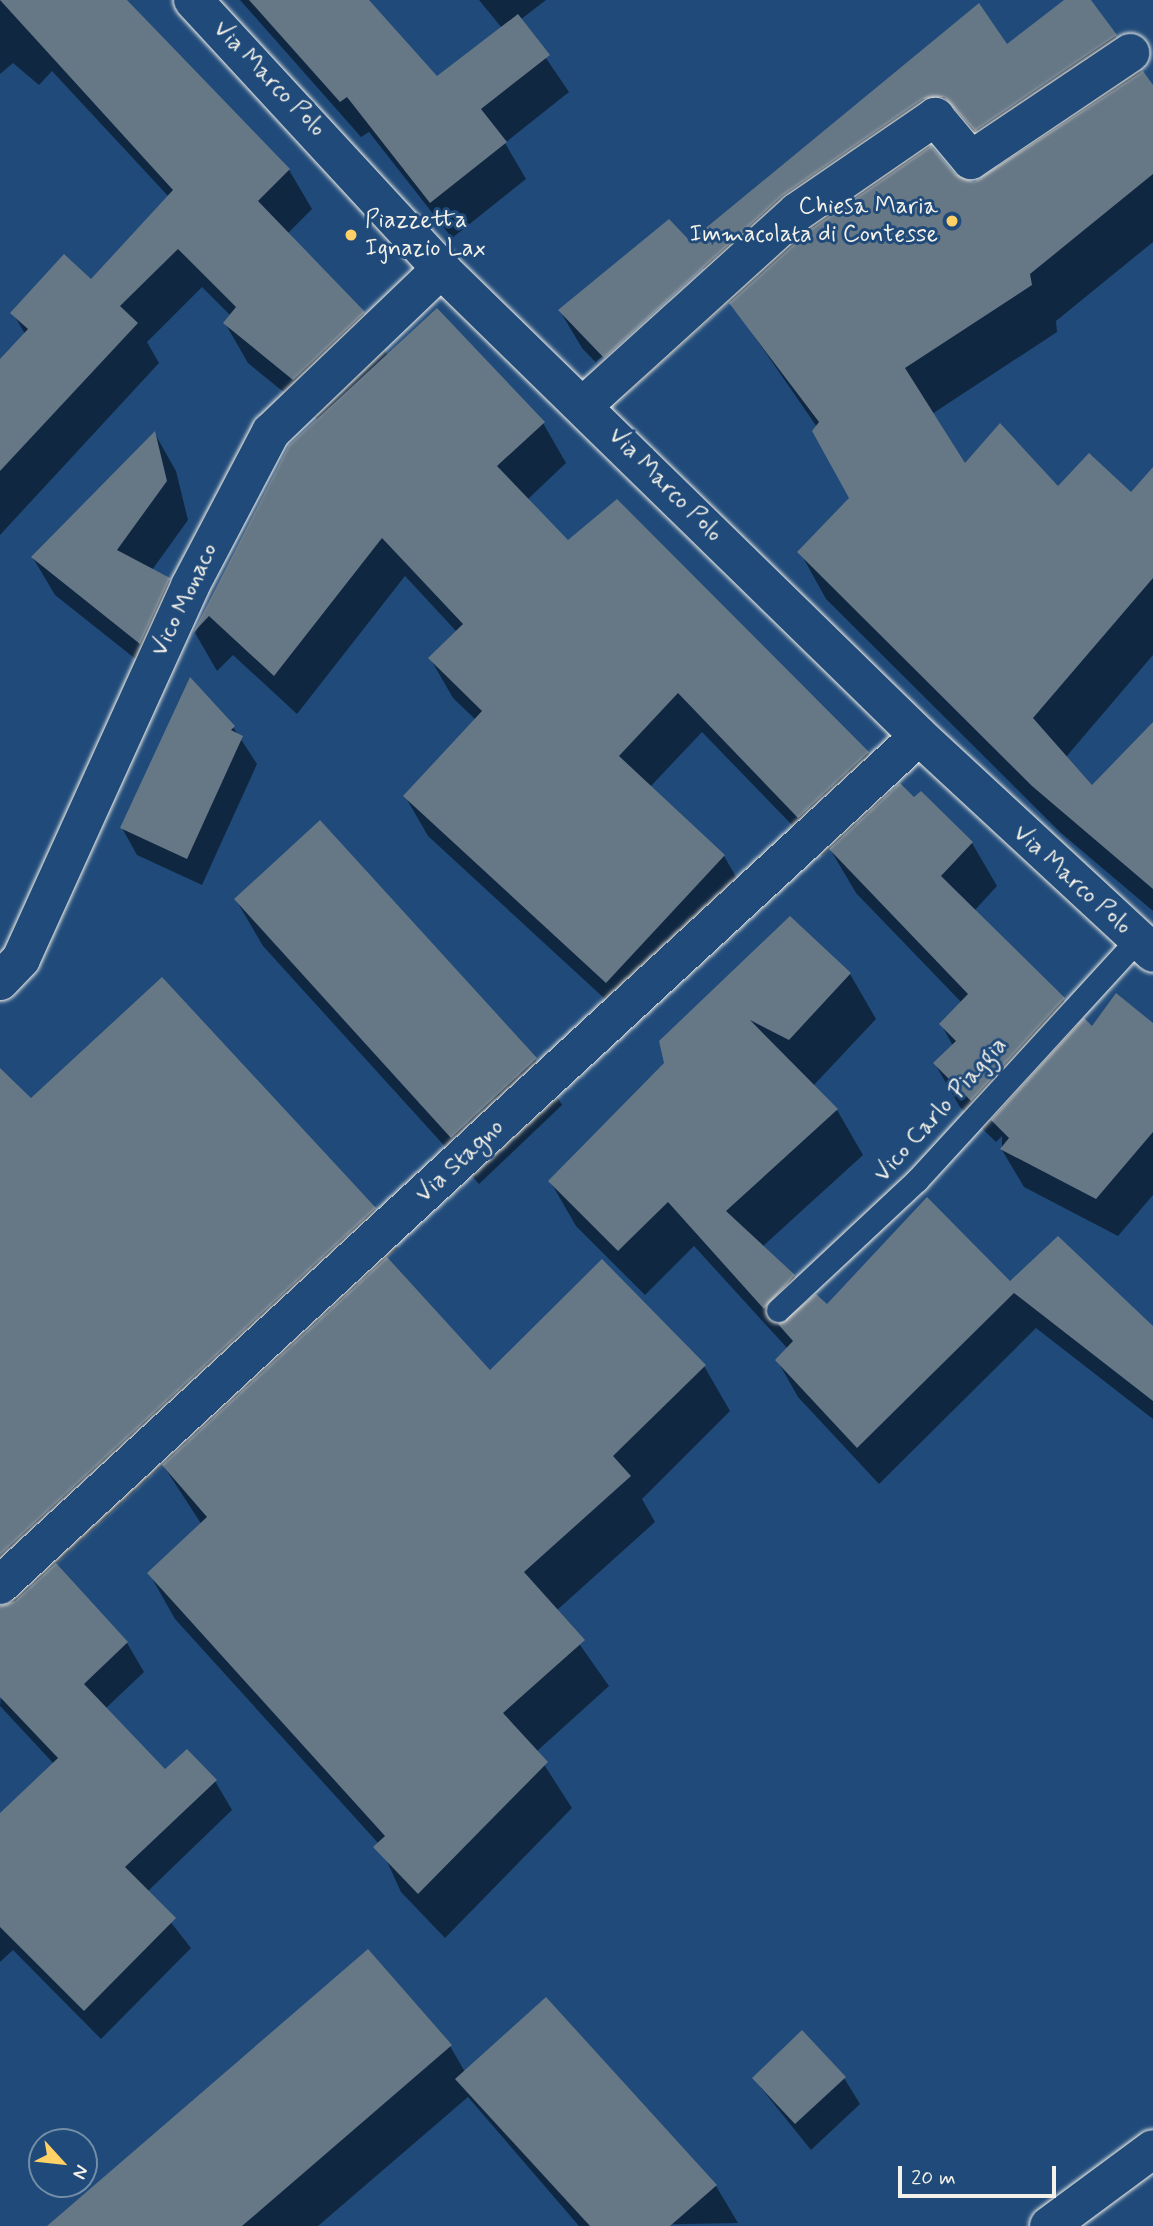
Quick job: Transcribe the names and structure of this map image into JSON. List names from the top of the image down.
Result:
{
  "streets": {
    "street": ["Via Marco Polo", "Vico Monaco", "Via Stagno"],
    "lane": ["Vico Carlo Piaggia"]
  },
  "crossings": [
    ["Via Marco Polo", "Vico Monaco"],
    ["Via Marco Polo", "Vico Carlo Piaggia"],
    ["Via Marco Polo", "Via Stagno"]
  ],
  "places": ["Chiesa Maria Immacolata di Contesse", "Piazzetta Ignazio Lax"],
  "scale_bar": "20 m",
  "north": "bottom right"
}
